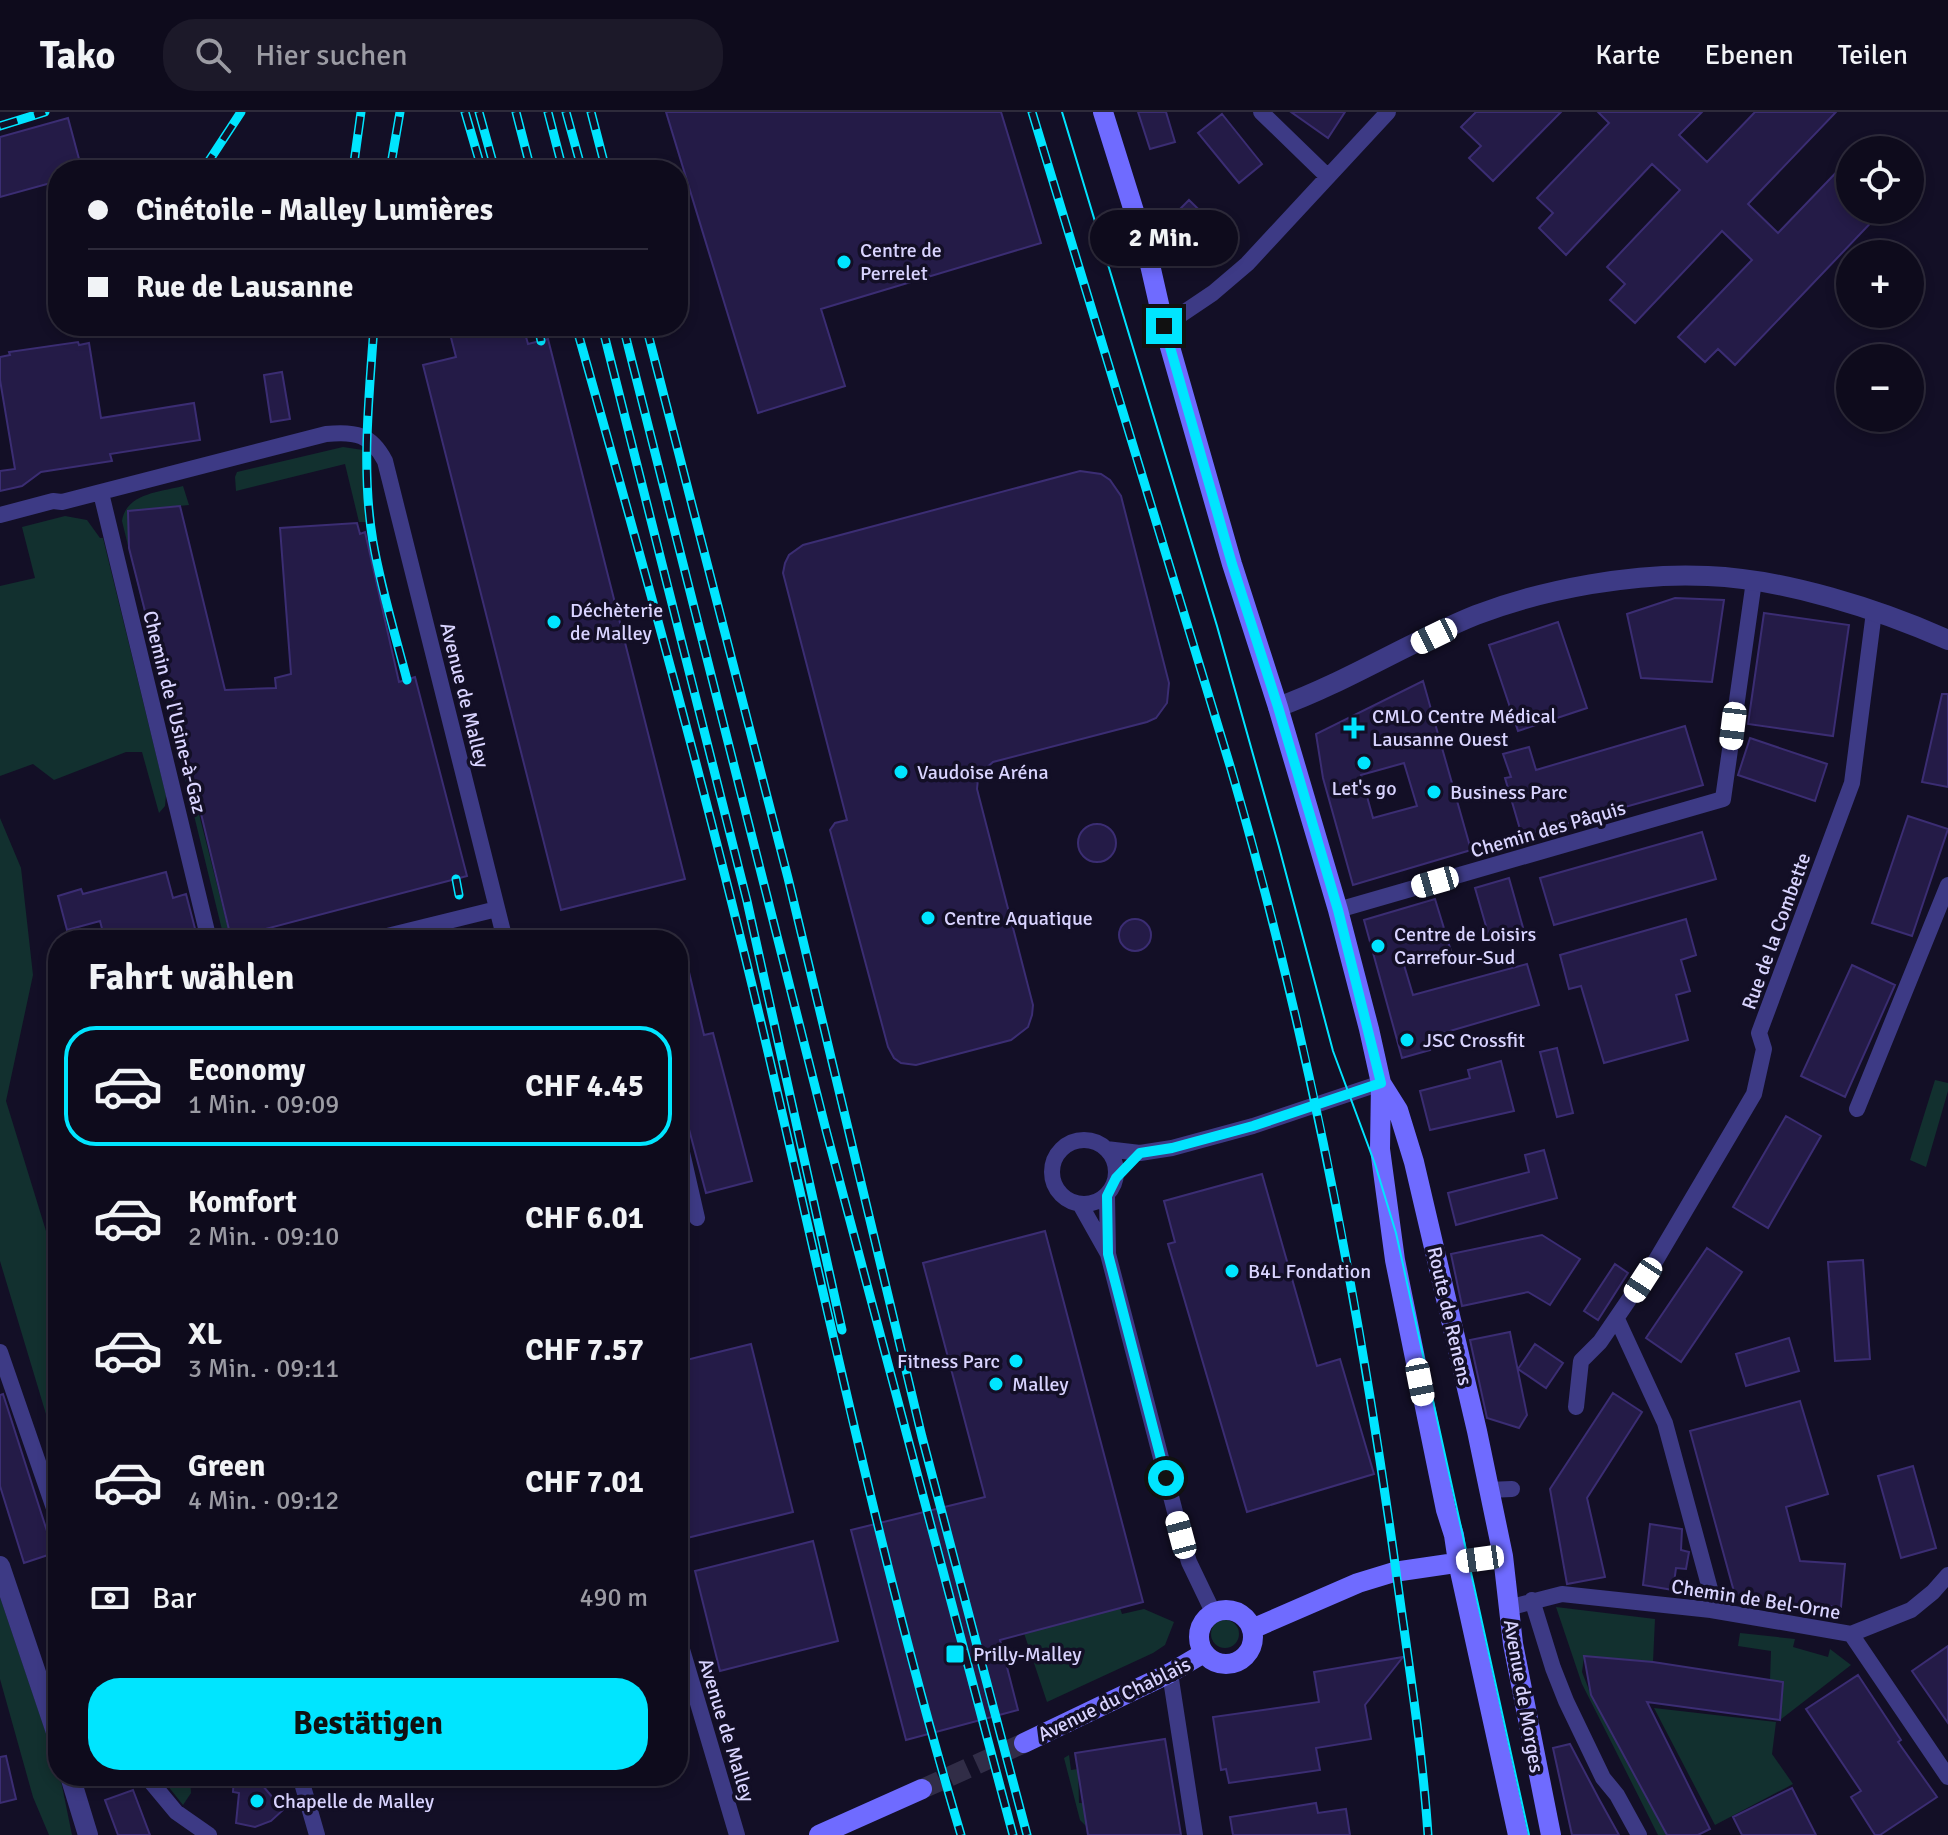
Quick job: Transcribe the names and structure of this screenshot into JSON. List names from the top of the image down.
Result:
{
  "streets": {
    "main road": ["Route de Renens", "Avenue de Morges", "Avenue du Chablais"],
    "street": [
      "Avenue de Malley",
      "Chemin de l'Usine-à-Gaz",
      "Chemin des Pâquis",
      "Rue de la Combette",
      "Chemin de Bel-Orne"
    ]
  },
  "crossings": [
    ["Avenue de Malley", "Chemin de l'Usine-à-Gaz"],
    ["Chemin des Pâquis", "Route de Renens"],
    ["Route de Renens", "Avenue de Morges"],
    ["Chemin de Bel-Orne", "Avenue de Morges"]
  ],
  "places": {
    "other": [
      "Centre de Perrelet",
      "Déchèterie de Malley",
      "Let's go",
      "Vaudoise Aréna",
      "Business Parc",
      "Centre Aquatique",
      "Centre de Loisirs Carrefour-Sud",
      "JSC Crossfit",
      "B4L Fondation",
      "Fitness Parc",
      "Malley",
      "Chapelle de Malley"
    ],
    "health": ["CMLO Centre Médical Lausanne Ouest"],
    "transit": ["Prilly-Malley"]
  },
  "page": {
    "header": "Tako",
    "search": "Hier suchen",
    "nav": ["Karte", "Ebenen", "Teilen"],
    "map_buttons": ["+", "−"],
    "banner": ["Cinétoile - Malley Lumières", "Rue de Lausanne"],
    "bubble": "2 Min.",
    "heading": "Fahrt wählen",
    "list": [
      {
        "name": "Economy",
        "note": "1 Min. · 09:09",
        "value": "CHF 4.45"
      },
      {
        "name": "Komfort",
        "note": "2 Min. · 09:10",
        "value": "CHF 6.01"
      },
      {
        "name": "XL",
        "note": "3 Min. · 09:11",
        "value": "CHF 7.57"
      },
      {
        "name": "Green",
        "note": "4 Min. · 09:12",
        "value": "CHF 7.01"
      }
    ],
    "pay": ["Bar", "490 m"],
    "buttons": "Bestätigen"
  }
}
